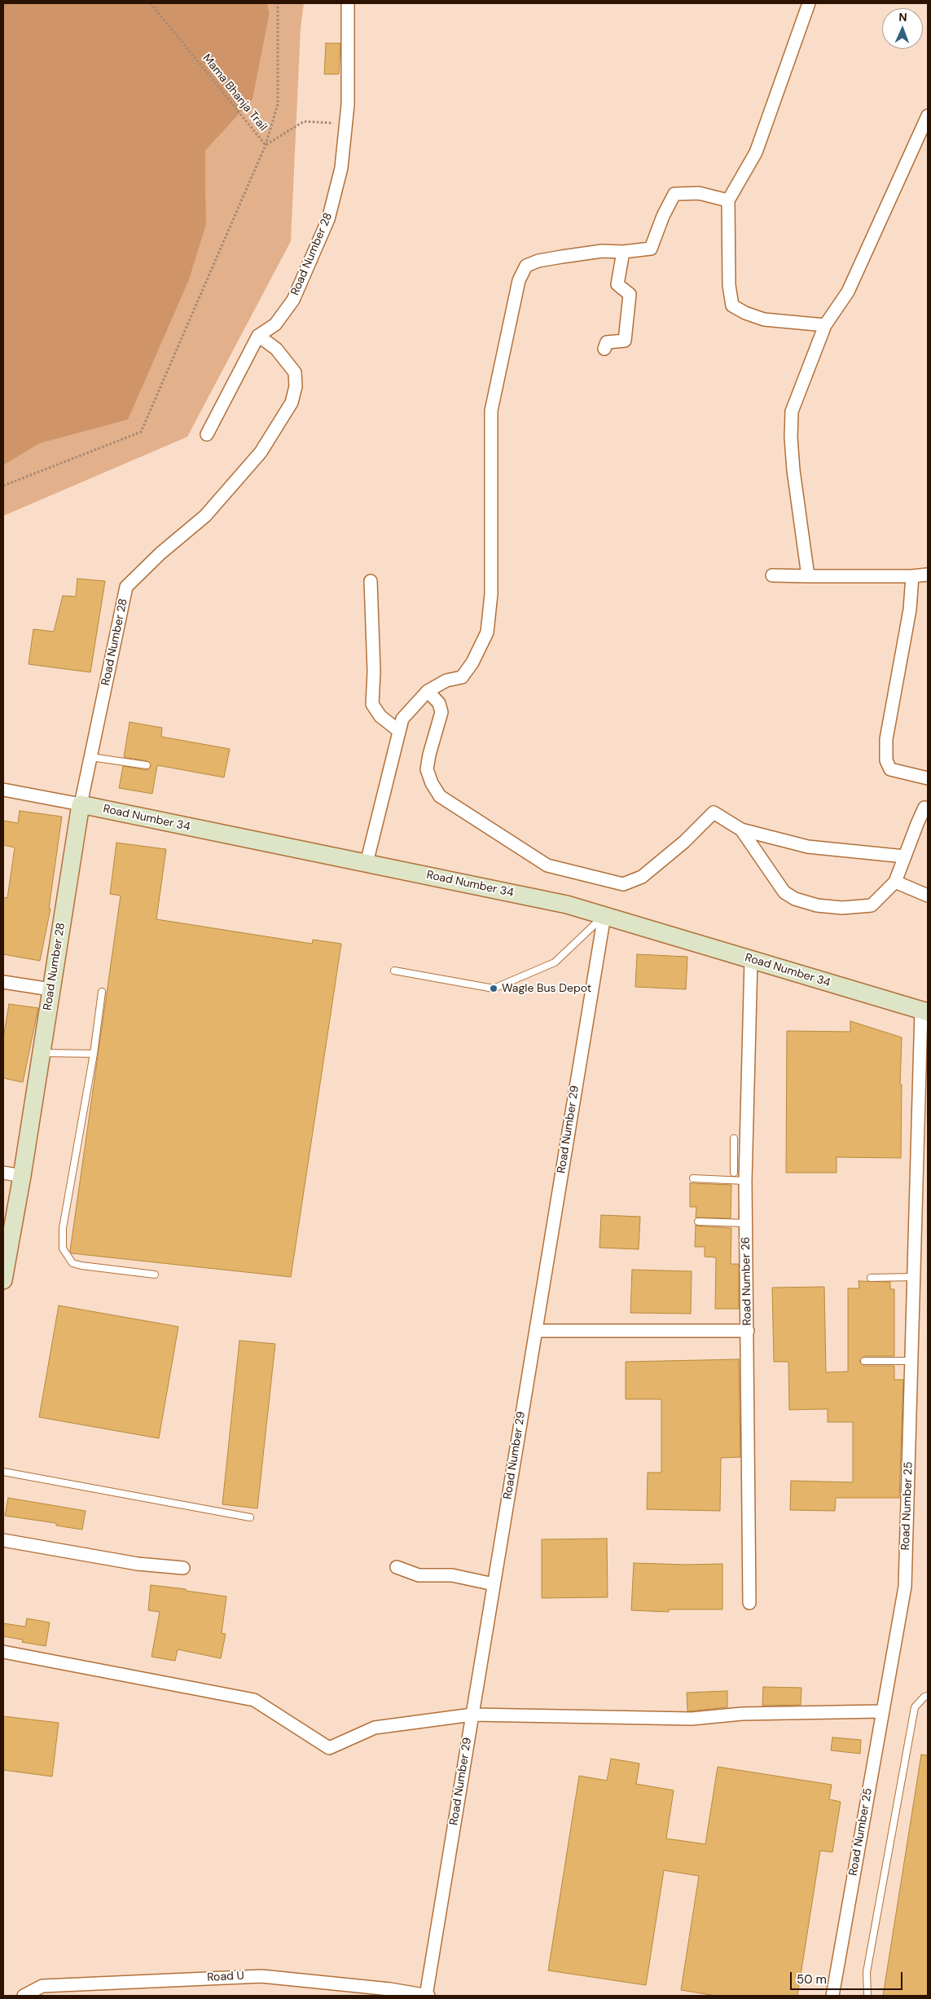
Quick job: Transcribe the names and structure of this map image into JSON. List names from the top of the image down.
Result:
{
  "streets": {
    "street": [
      "Road Number 28",
      "Road Number 34",
      "Road Number 29",
      "Road Number 26",
      "Road Number 25",
      "Road U"
    ],
    "path": ["Mama Bhanja Trail"]
  },
  "crossings": [
    ["Mama Bhanja Trail", "Road Number 28"],
    ["Road Number 28", "Road Number 34"],
    ["Road Number 34", "Road Number 29"],
    ["Road Number 34", "Road Number 26"],
    ["Road Number 34", "Road Number 25"],
    ["Road Number 29", "Road U"]
  ],
  "places": ["Wagle Bus Depot"],
  "scale_bar": "50 m",
  "north": "top"
}
